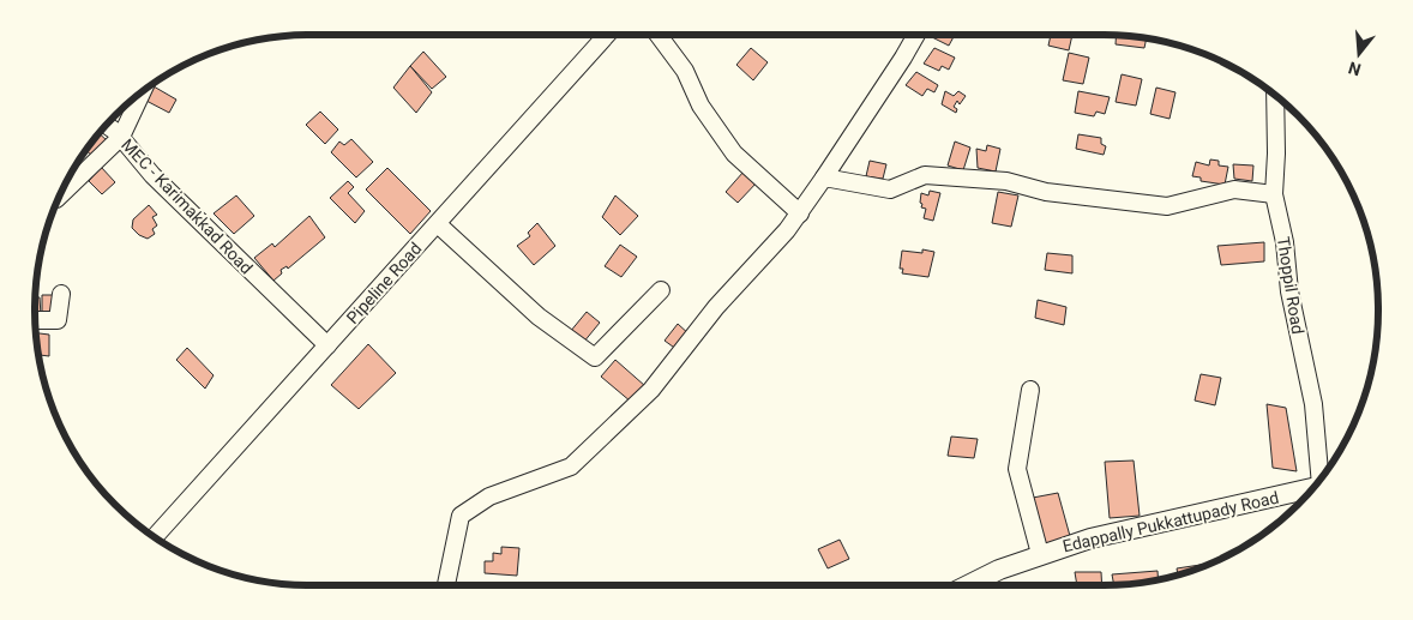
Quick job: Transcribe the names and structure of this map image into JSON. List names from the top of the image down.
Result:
{
  "streets": {
    "main road": ["Edappally Pukkattupady Road"],
    "street": ["MEC - Karimakkad Road", "Pipeline Road", "Thoppil Road"]
  },
  "crossings": [
    ["MEC - Karimakkad Road", "Pipeline Road"]
  ],
  "north": "bottom"
}
